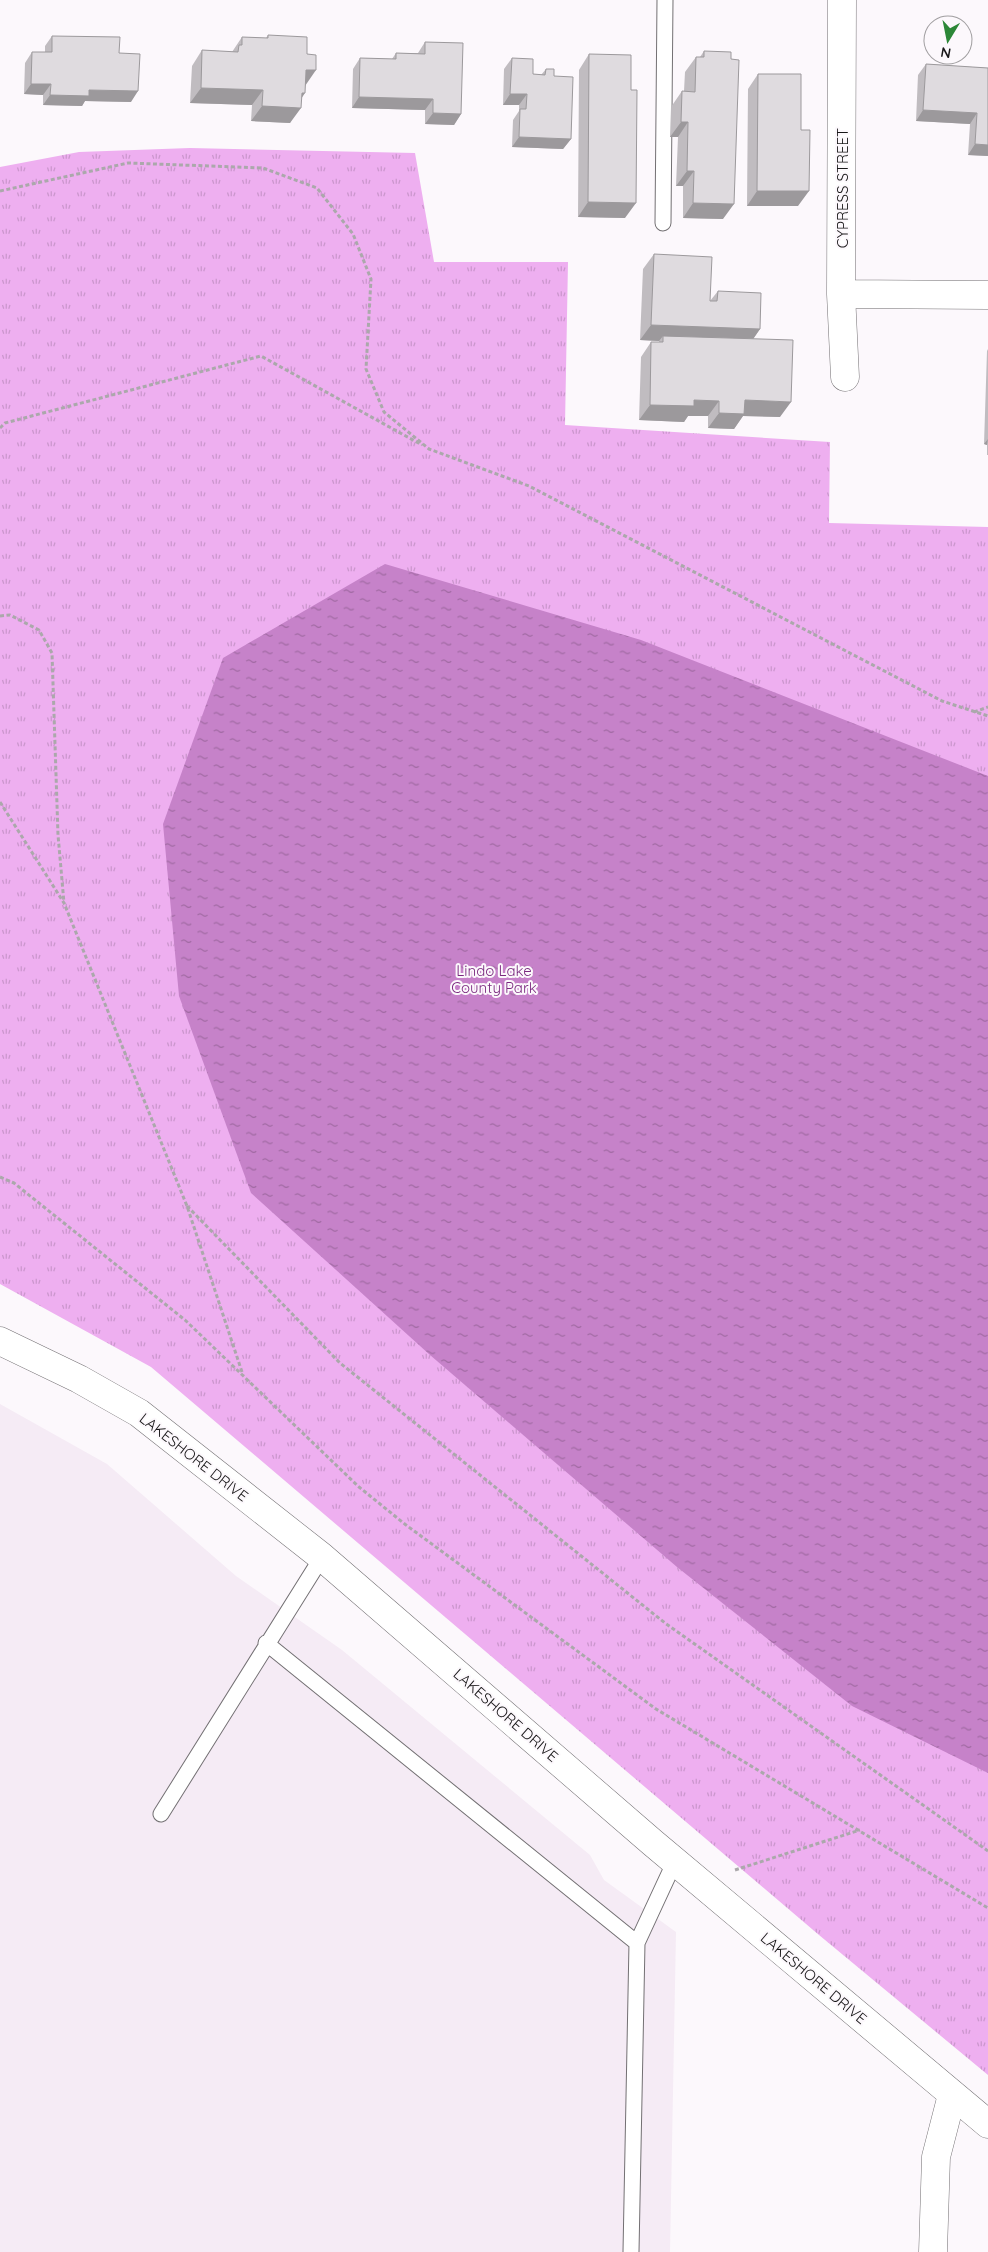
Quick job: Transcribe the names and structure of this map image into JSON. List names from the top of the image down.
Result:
{
  "streets": {
    "street": ["CYPRESS STREET", "LAKESHORE DRIVE"]
  },
  "parks": ["Lindo Lake County Park"],
  "north": "bottom"
}
